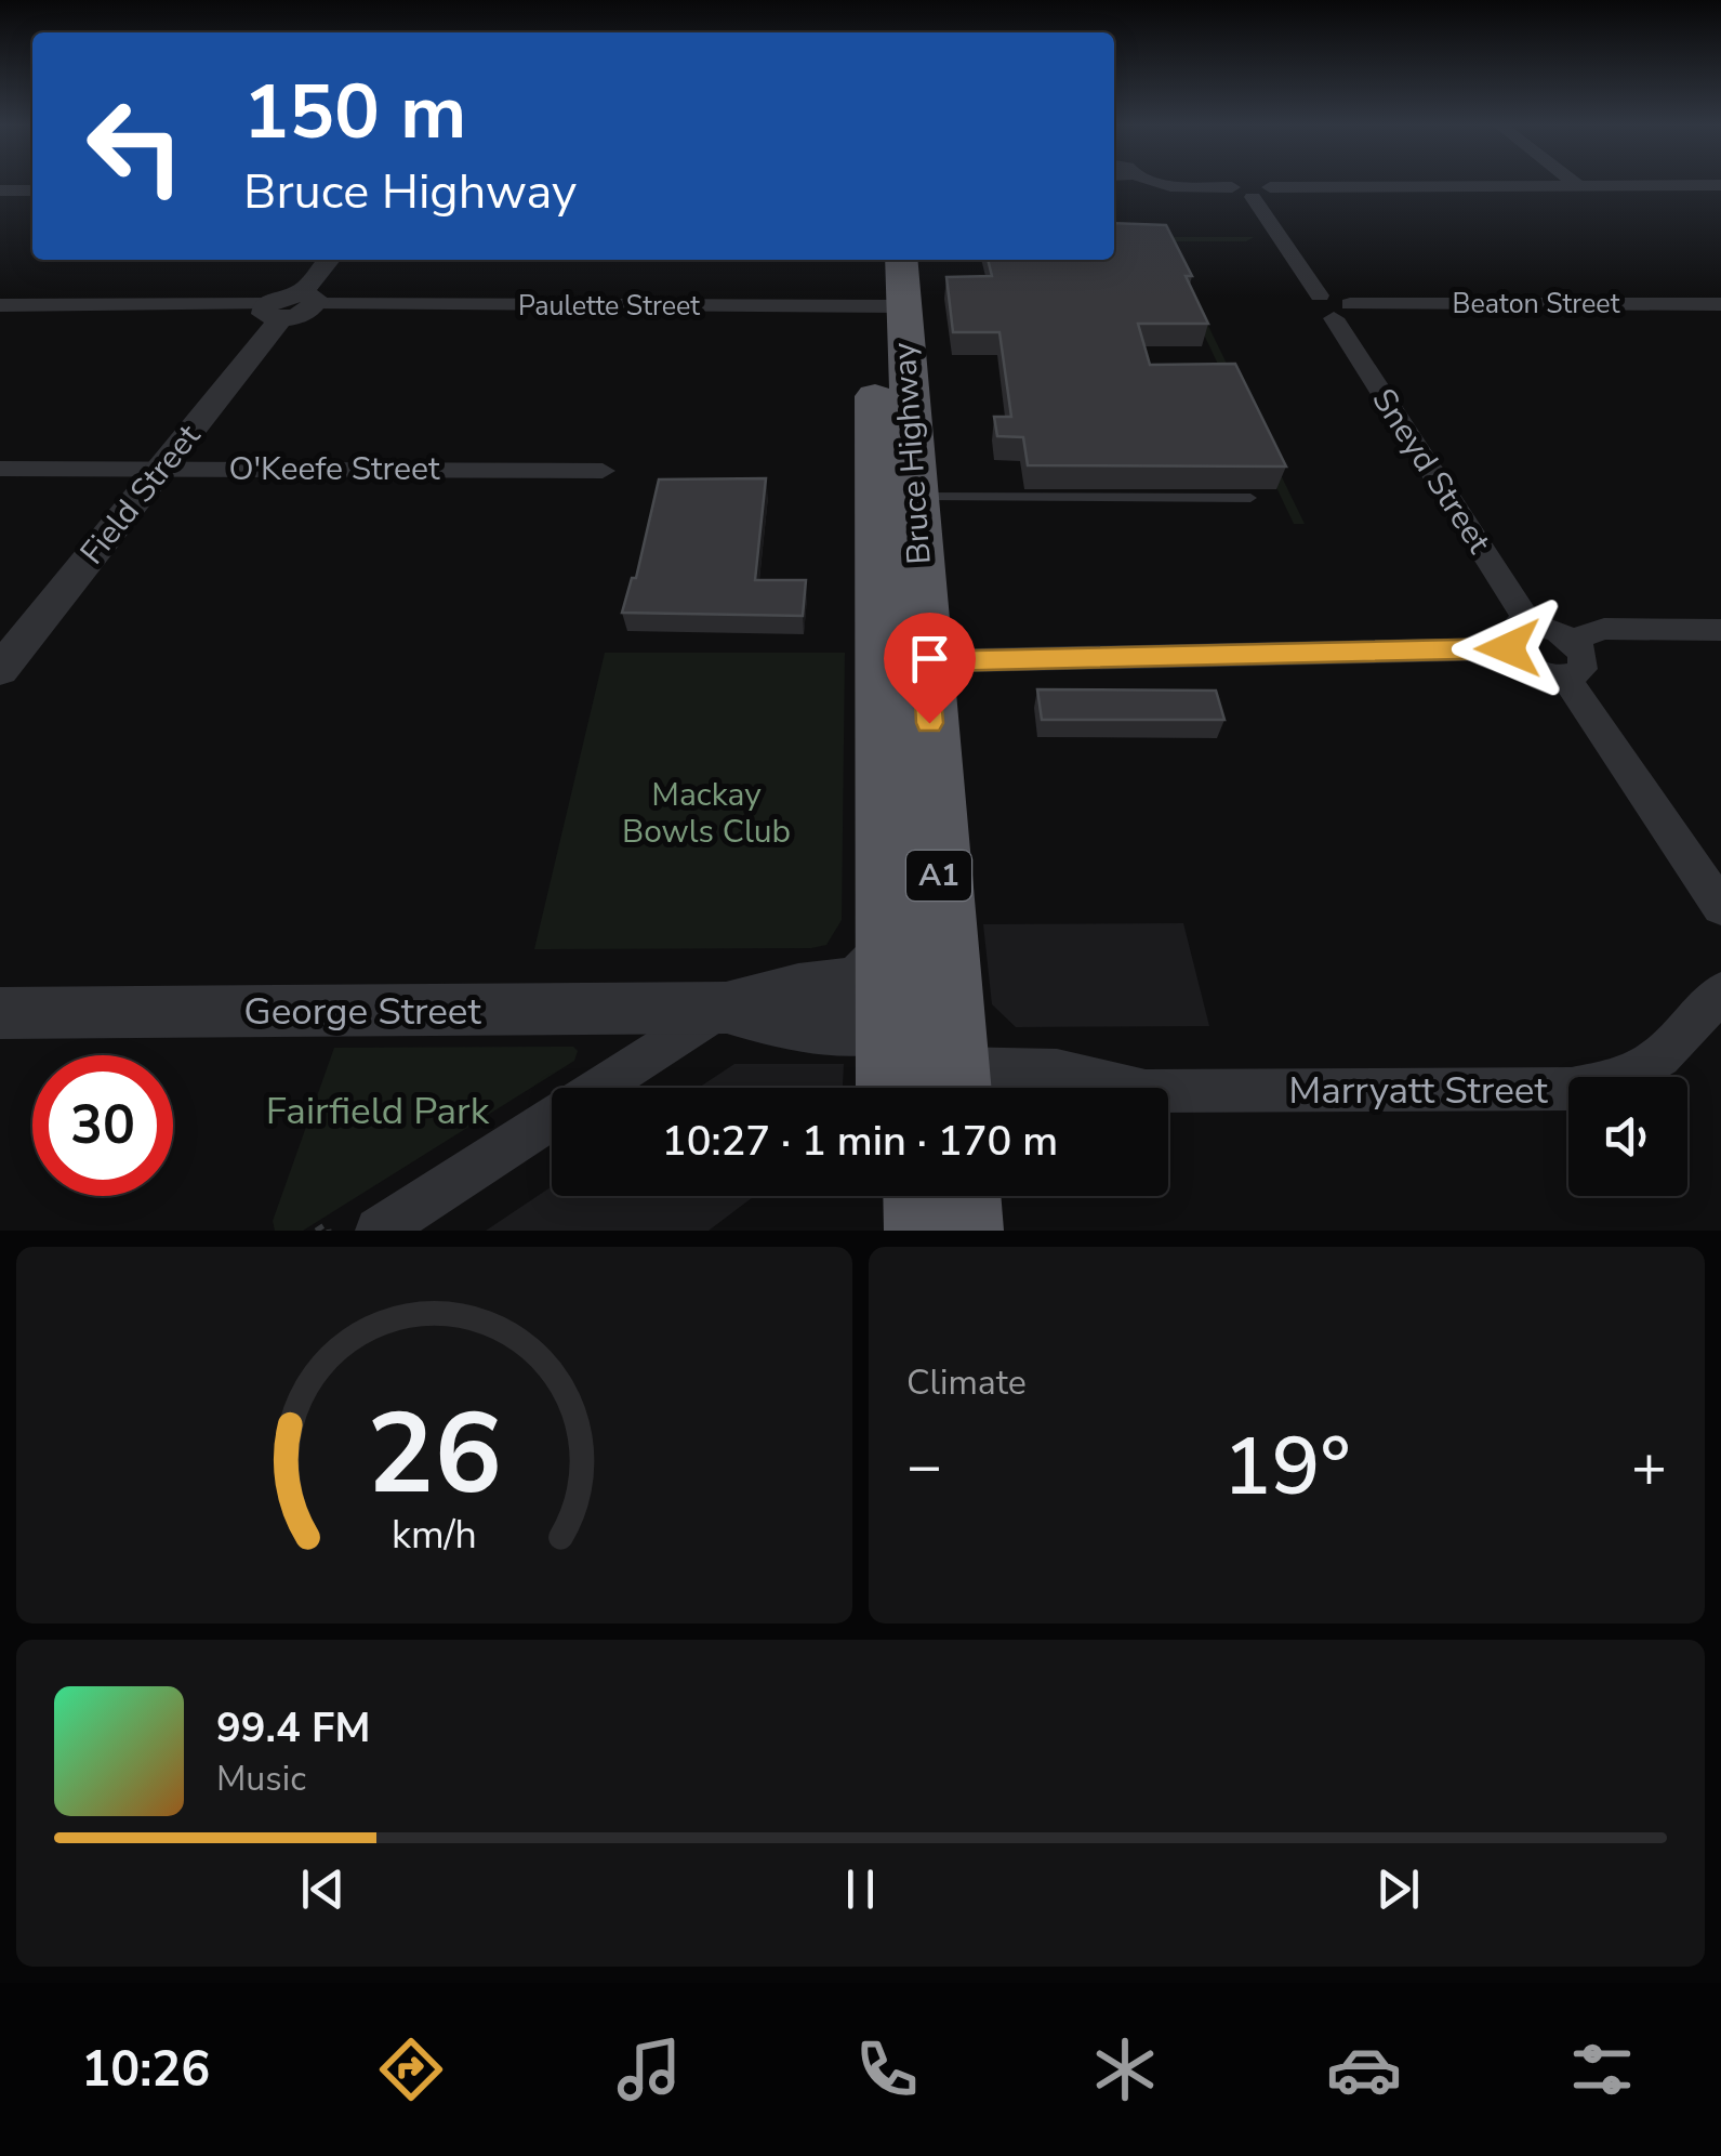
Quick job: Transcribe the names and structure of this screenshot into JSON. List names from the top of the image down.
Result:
{
  "streets": {
    "highway": ["Bruce Highway", "A1"],
    "street": [
      "Beaton Street",
      "Paulette Street",
      "O'Keefe Street",
      "Sneyd Street",
      "Field Street",
      "George Street",
      "Marryatt Street"
    ]
  },
  "crossings": [
    ["Beaton Street", "Sneyd Street"],
    ["Paulette Street", "Bruce Highway"],
    ["Paulette Street", "Field Street"],
    ["Bruce Highway", "George Street"],
    ["O'Keefe Street", "Field Street"]
  ],
  "parks": ["Mackay Bowls Club", "Fairfield Park"],
  "page": {
    "turn": ["150 m", "Bruce Highway"],
    "limit": "30",
    "trip": "10:27 · 1 min · 170 m",
    "tile": "Climate",
    "heat": ["−", "19°", "+"],
    "song": ["99.4 FM", "Music"],
    "tabs": "10:26",
    "gauge": ["26", "km/h"]
  }
}
